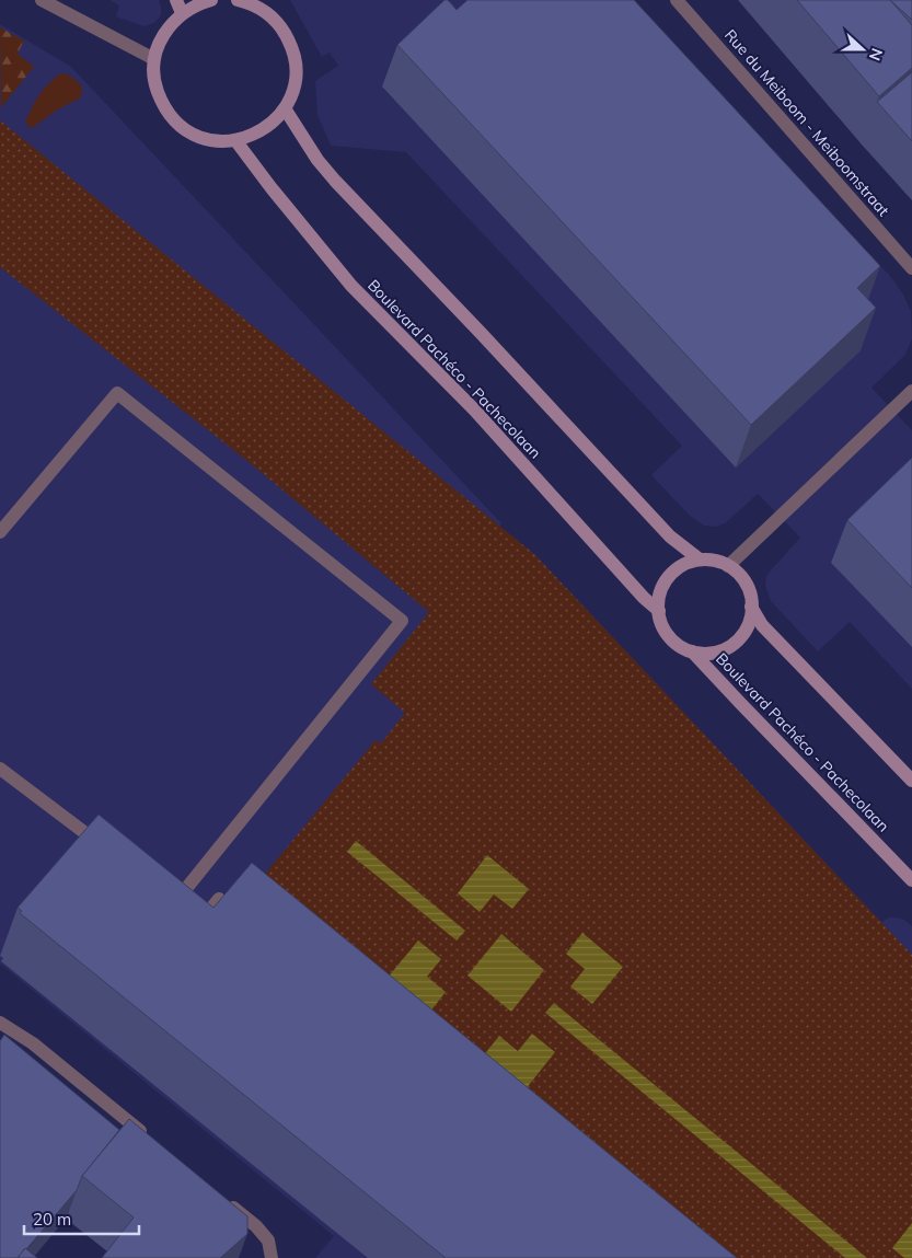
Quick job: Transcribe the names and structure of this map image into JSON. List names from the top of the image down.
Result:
{
  "streets": {
    "street": ["Rue du Meiboom - Meiboomstraat", "Boulevard Pachéco - Pachecolaan"]
  },
  "scale_bar": "20 m",
  "north": "right"
}
